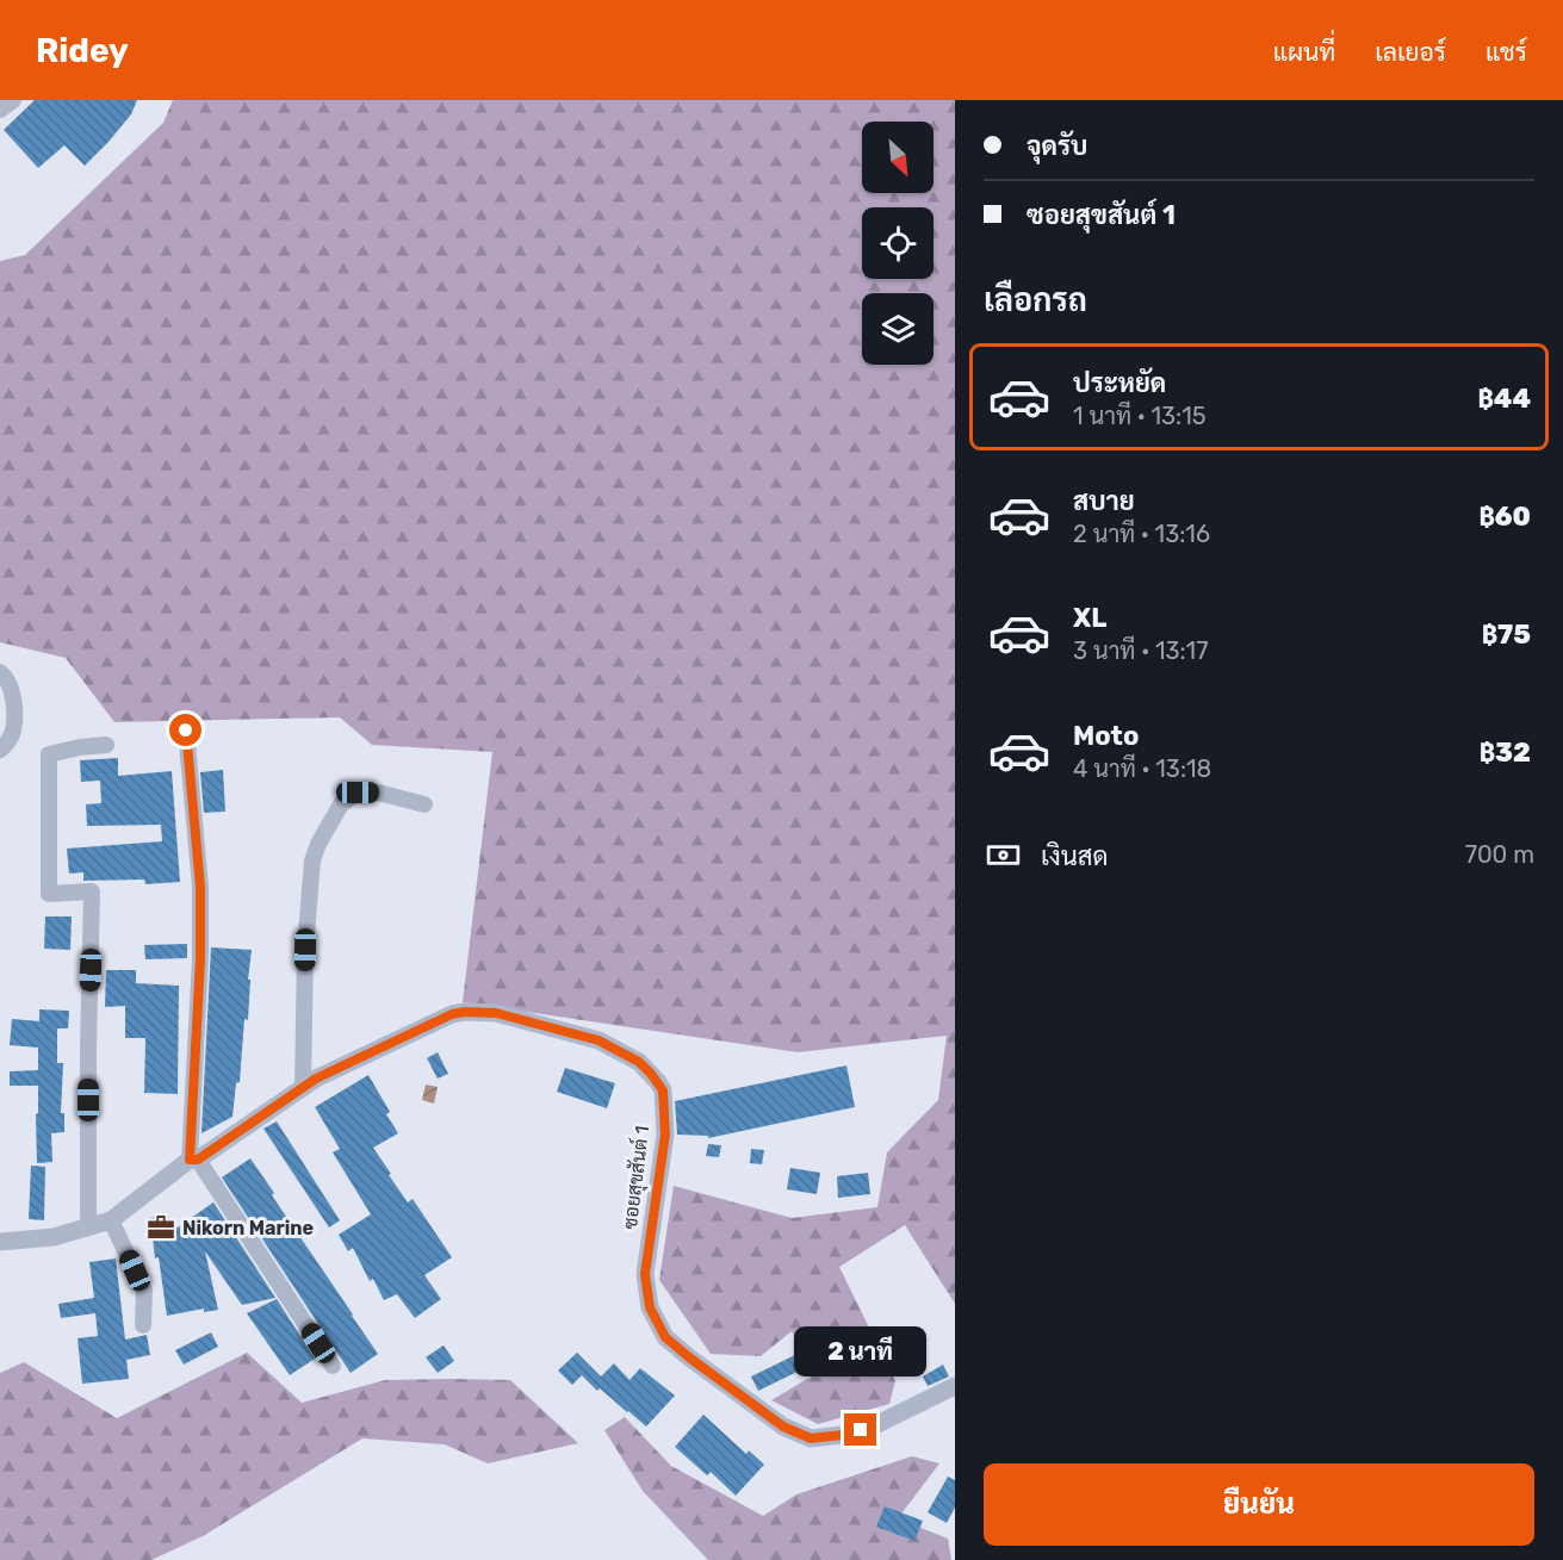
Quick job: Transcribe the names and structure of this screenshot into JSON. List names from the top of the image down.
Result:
{
  "streets": {
    "street": ["ซอยสุขสันต์ 1"]
  },
  "places": {
    "office": ["Nikorn Marine"]
  },
  "north": "bottom right",
  "page": {
    "header": "Ridey",
    "nav": ["แผนที่", "เลเยอร์", "แชร์"],
    "banner": ["จุดรับ", "ซอยสุขสันต์ 1"],
    "heading": "เลือกรถ",
    "list": [
      {
        "name": "ประหยัด",
        "note": "1 นาที · 13:15",
        "value": "฿44"
      },
      {
        "name": "สบาย",
        "note": "2 นาที · 13:16",
        "value": "฿60"
      },
      {
        "name": "XL",
        "note": "3 นาที · 13:17",
        "value": "฿75"
      },
      {
        "name": "Moto",
        "note": "4 นาที · 13:18",
        "value": "฿32"
      }
    ],
    "pay": ["เงินสด", "700 m"],
    "bubble": "2 นาที",
    "buttons": "ยืนยัน"
  }
}
